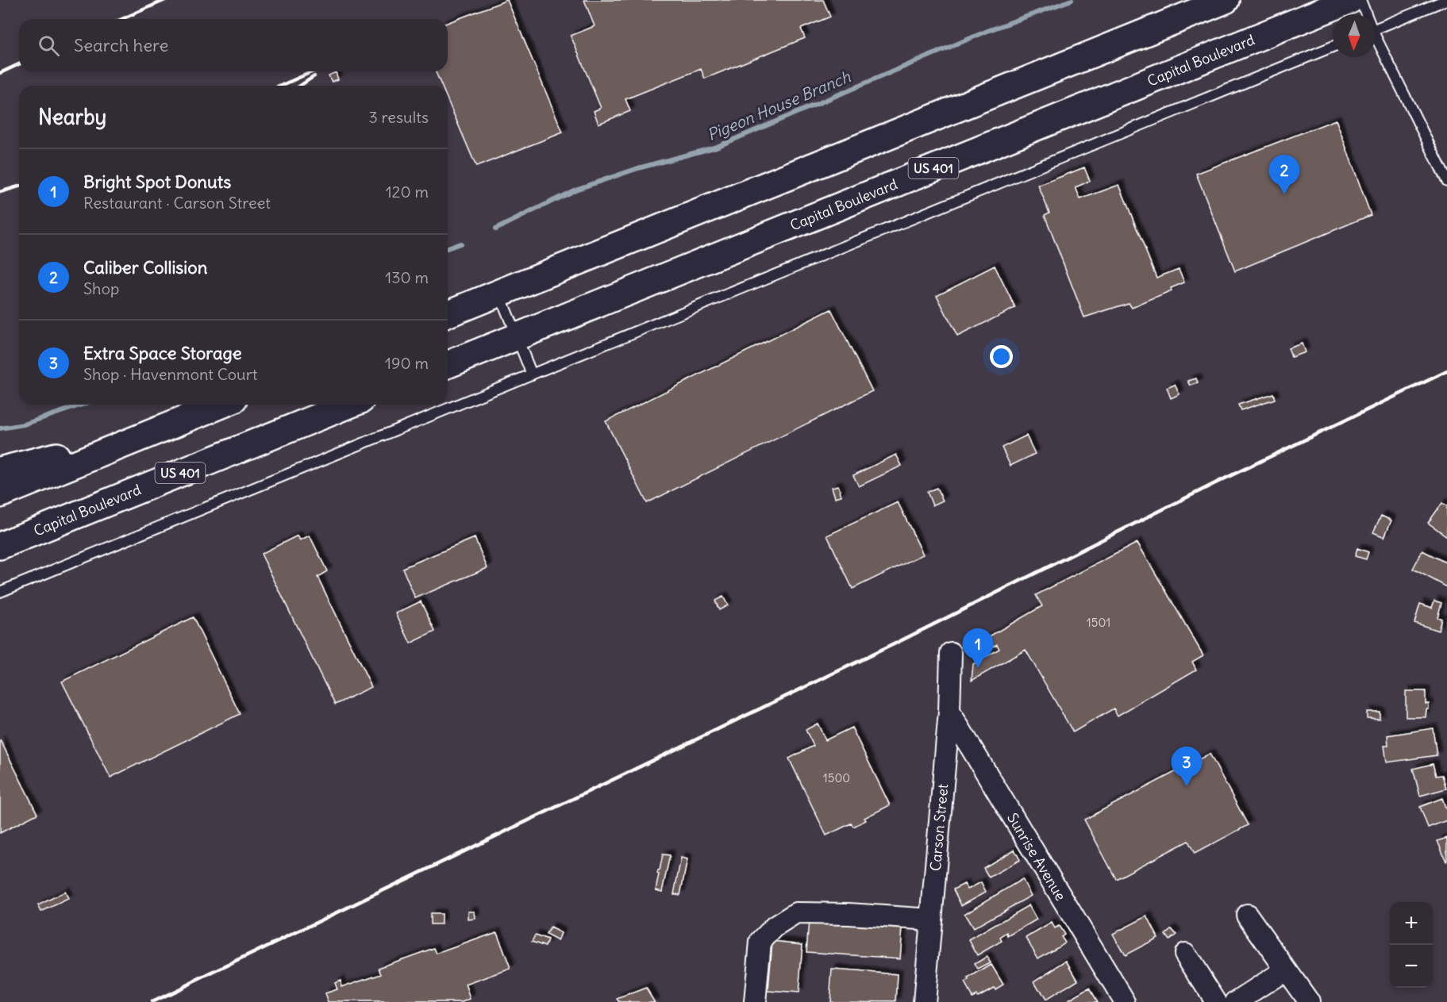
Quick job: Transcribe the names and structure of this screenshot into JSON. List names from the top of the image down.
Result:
{
  "streets": {
    "main road": ["Capital Boulevard", "US 401"],
    "street": ["Carson Street", "Sunrise Avenue"]
  },
  "crossings": [
    ["Carson Street", "Sunrise Avenue"]
  ],
  "water": ["Pigeon House Branch"],
  "house_numbers": ["1501", "1500"],
  "north": "bottom",
  "page": {
    "search": "Search here",
    "heading": ["Nearby", "3 results"],
    "list": [
      {
        "mark": "1",
        "name": "Bright Spot Donuts",
        "note": "Restaurant · Carson Street",
        "value": "120 m"
      },
      {
        "mark": "2",
        "name": "Caliber Collision",
        "note": "Shop",
        "value": "130 m"
      },
      {
        "mark": "3",
        "name": "Extra Space Storage",
        "note": "Shop · Havenmont Court",
        "value": "190 m"
      }
    ],
    "pins": ["2", "1", "3"],
    "map_buttons": ["+", "−"]
  }
}
